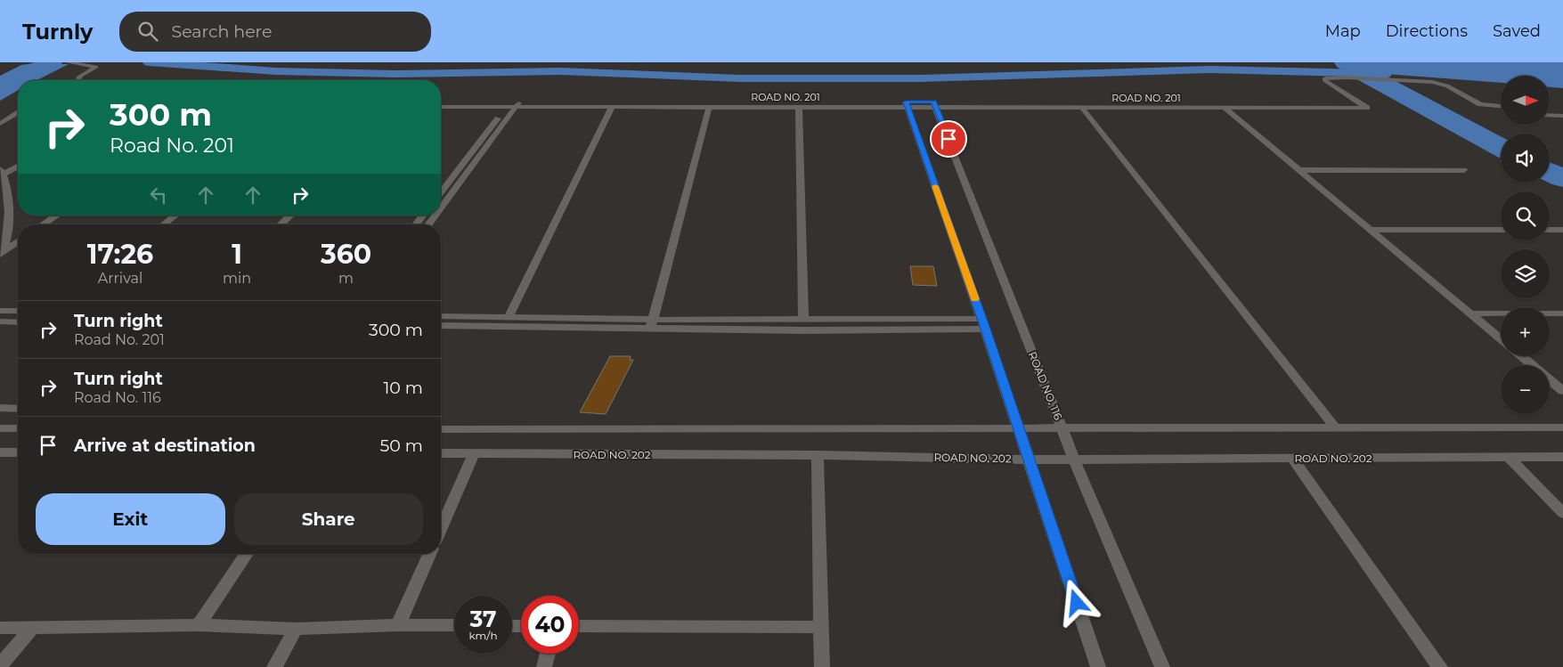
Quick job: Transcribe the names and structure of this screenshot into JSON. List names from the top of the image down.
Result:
{
  "streets": {
    "street": ["ROAD NO. 201", "ROAD NO. 116", "ROAD NO. 202"]
  },
  "crossings": [
    ["ROAD NO. 201", "ROAD NO. 116"],
    ["ROAD NO. 116", "ROAD NO. 202"]
  ],
  "north": "right",
  "page": {
    "header": "Turnly",
    "search": "Search here",
    "nav": ["Map", "Directions", "Saved"],
    "map_buttons": ["+", "−"],
    "turn": ["300 m", "Road No. 201"],
    "eta": [
      "17:26",
      "Arrival",
      "1",
      "min",
      "360",
      "m"
    ],
    "list": [
      {
        "name": "Turn right",
        "note": "Road No. 201",
        "value": "300 m"
      },
      {
        "name": "Turn right",
        "note": "Road No. 116",
        "value": "10 m"
      },
      {
        "name": "Arrive at destination",
        "value": "50 m"
      }
    ],
    "buttons": ["Exit", "Share"],
    "speed": "37 km/h",
    "limit": "40"
  }
}
